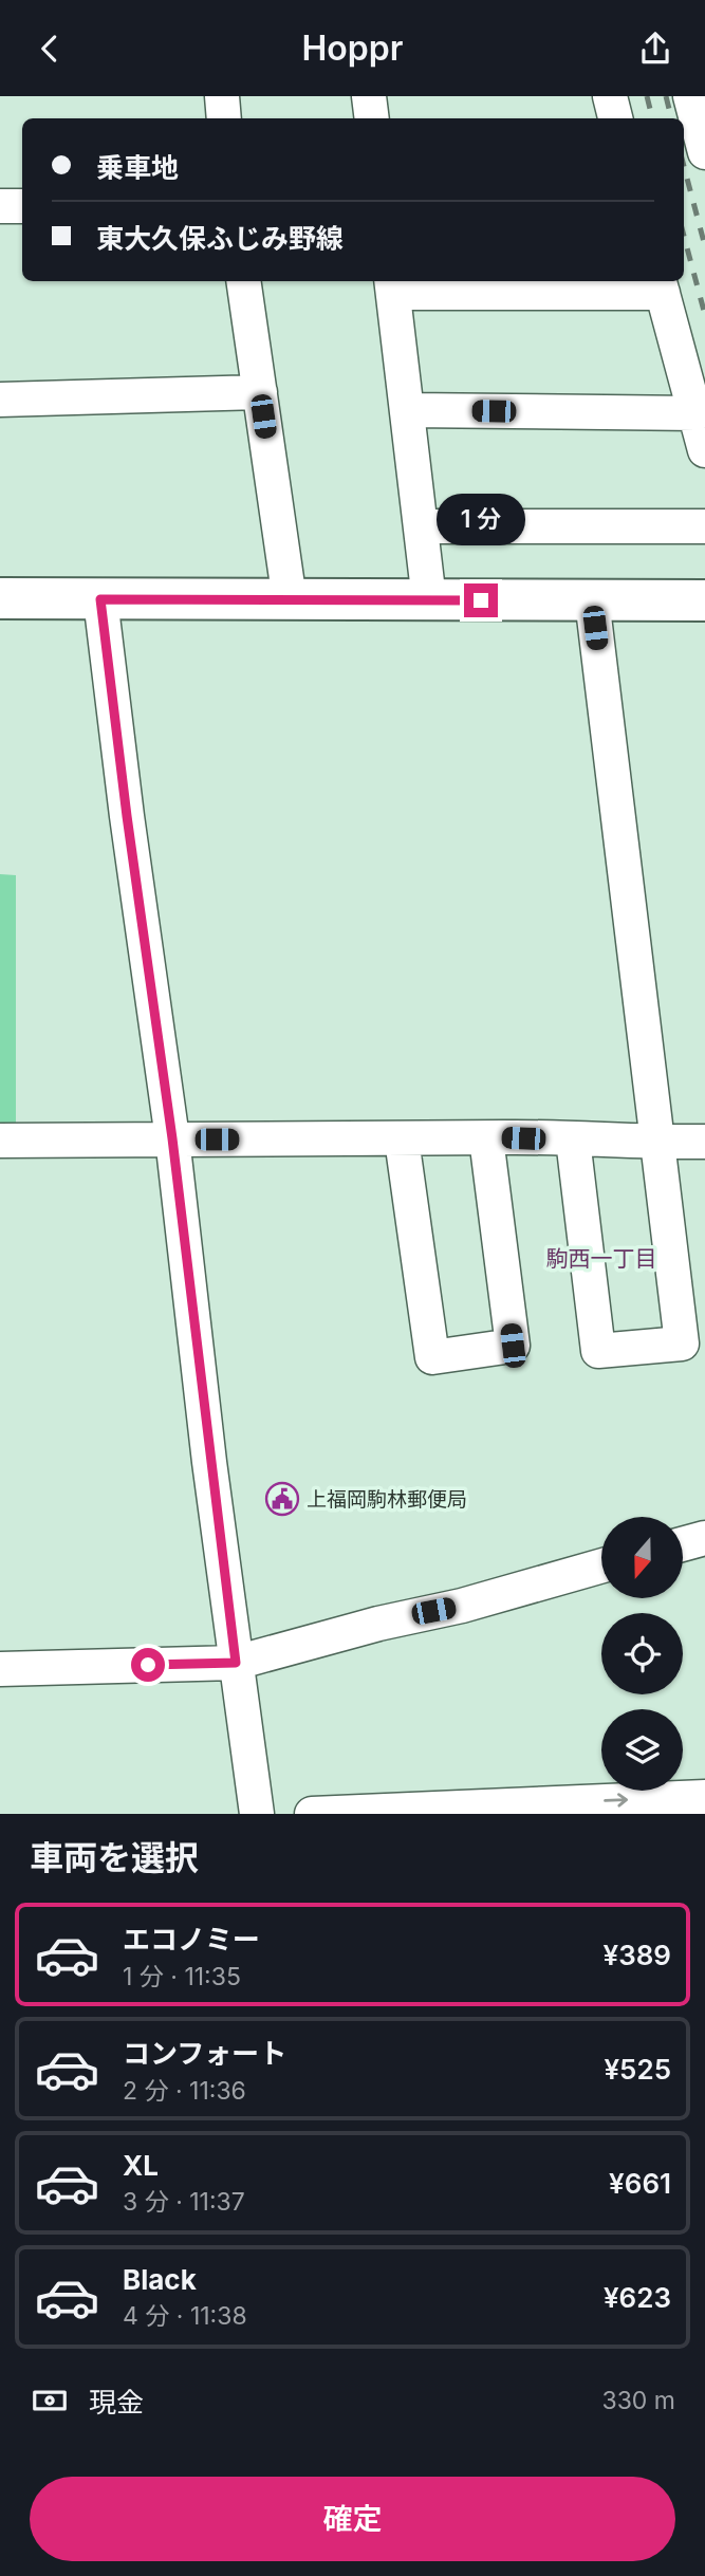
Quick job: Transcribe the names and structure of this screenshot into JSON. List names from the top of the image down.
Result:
{
  "districts": ["駒西一丁目"],
  "places": {
    "public building": ["上福岡駒林郵便局"]
  },
  "north": "bottom",
  "page": {
    "header": "Hoppr",
    "banner": ["乗車地", "東大久保ふじみ野線"],
    "bubble": "1 分",
    "heading": "車両を選択",
    "list": [
      {
        "name": "エコノミー",
        "note": "1 分 · 11:35",
        "value": "¥389"
      },
      {
        "name": "コンフォート",
        "note": "2 分 · 11:36",
        "value": "¥525"
      },
      {
        "name": "XL",
        "note": "3 分 · 11:37",
        "value": "¥661"
      },
      {
        "name": "Black",
        "note": "4 分 · 11:38",
        "value": "¥623"
      }
    ],
    "pay": ["現金", "330 m"],
    "buttons": "確定"
  }
}
